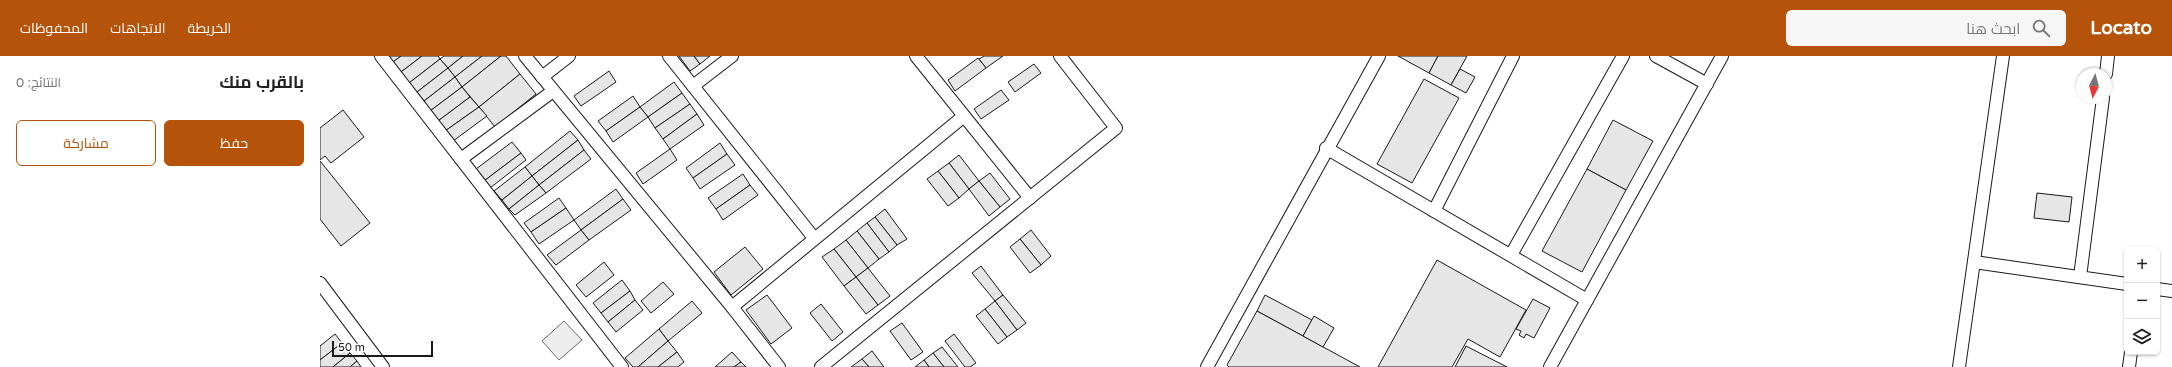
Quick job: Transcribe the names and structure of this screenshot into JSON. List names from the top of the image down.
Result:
{
  "scale_bar": "50 m",
  "north": "bottom",
  "page": {
    "header": "Locato",
    "search": "ابحث هنا",
    "nav": ["الخريطة", "الاتجاهات", "المحفوظات"],
    "heading": ["بالقرب منك", "النتائج: 0"],
    "buttons": ["حفظ", "مشاركة"],
    "map_buttons": ["+", "−"],
    "scale": "50 m"
  }
}
